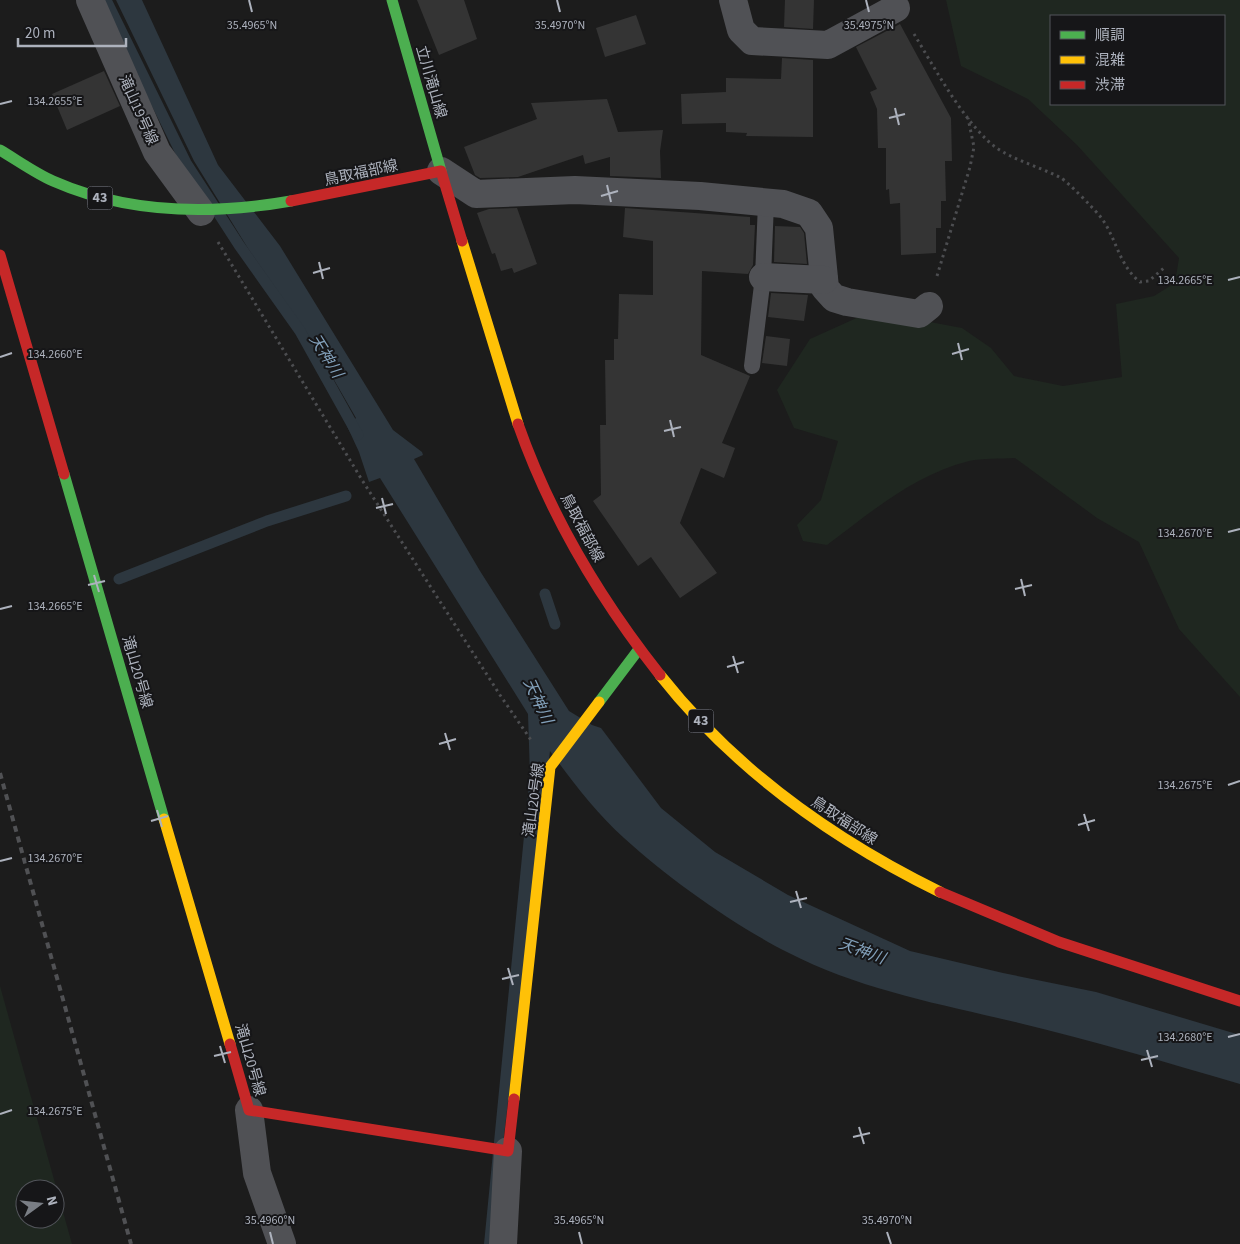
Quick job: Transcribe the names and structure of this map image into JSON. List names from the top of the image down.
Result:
{
  "streets": {
    "street": [
      "立川滝山線",
      "滝山19号線",
      "鳥取福部線",
      "43",
      "滝山20号線"
    ]
  },
  "crossings": [
    ["立川滝山線", "鳥取福部線"],
    ["滝山19号線", "鳥取福部線"],
    ["鳥取福部線", "滝山20号線"]
  ],
  "water": ["天神川"],
  "legend": ["順調", "混雑", "渋滞"],
  "scale_bar": "20 m",
  "north": "right",
  "coordinates": [
    "35.4965°N",
    "35.4970°N",
    "35.4975°N",
    "134.2655°E",
    "134.2665°E",
    "134.2660°E",
    "134.2670°E",
    "134.2675°E",
    "134.2680°E",
    "35.4960°N"
  ]
}
